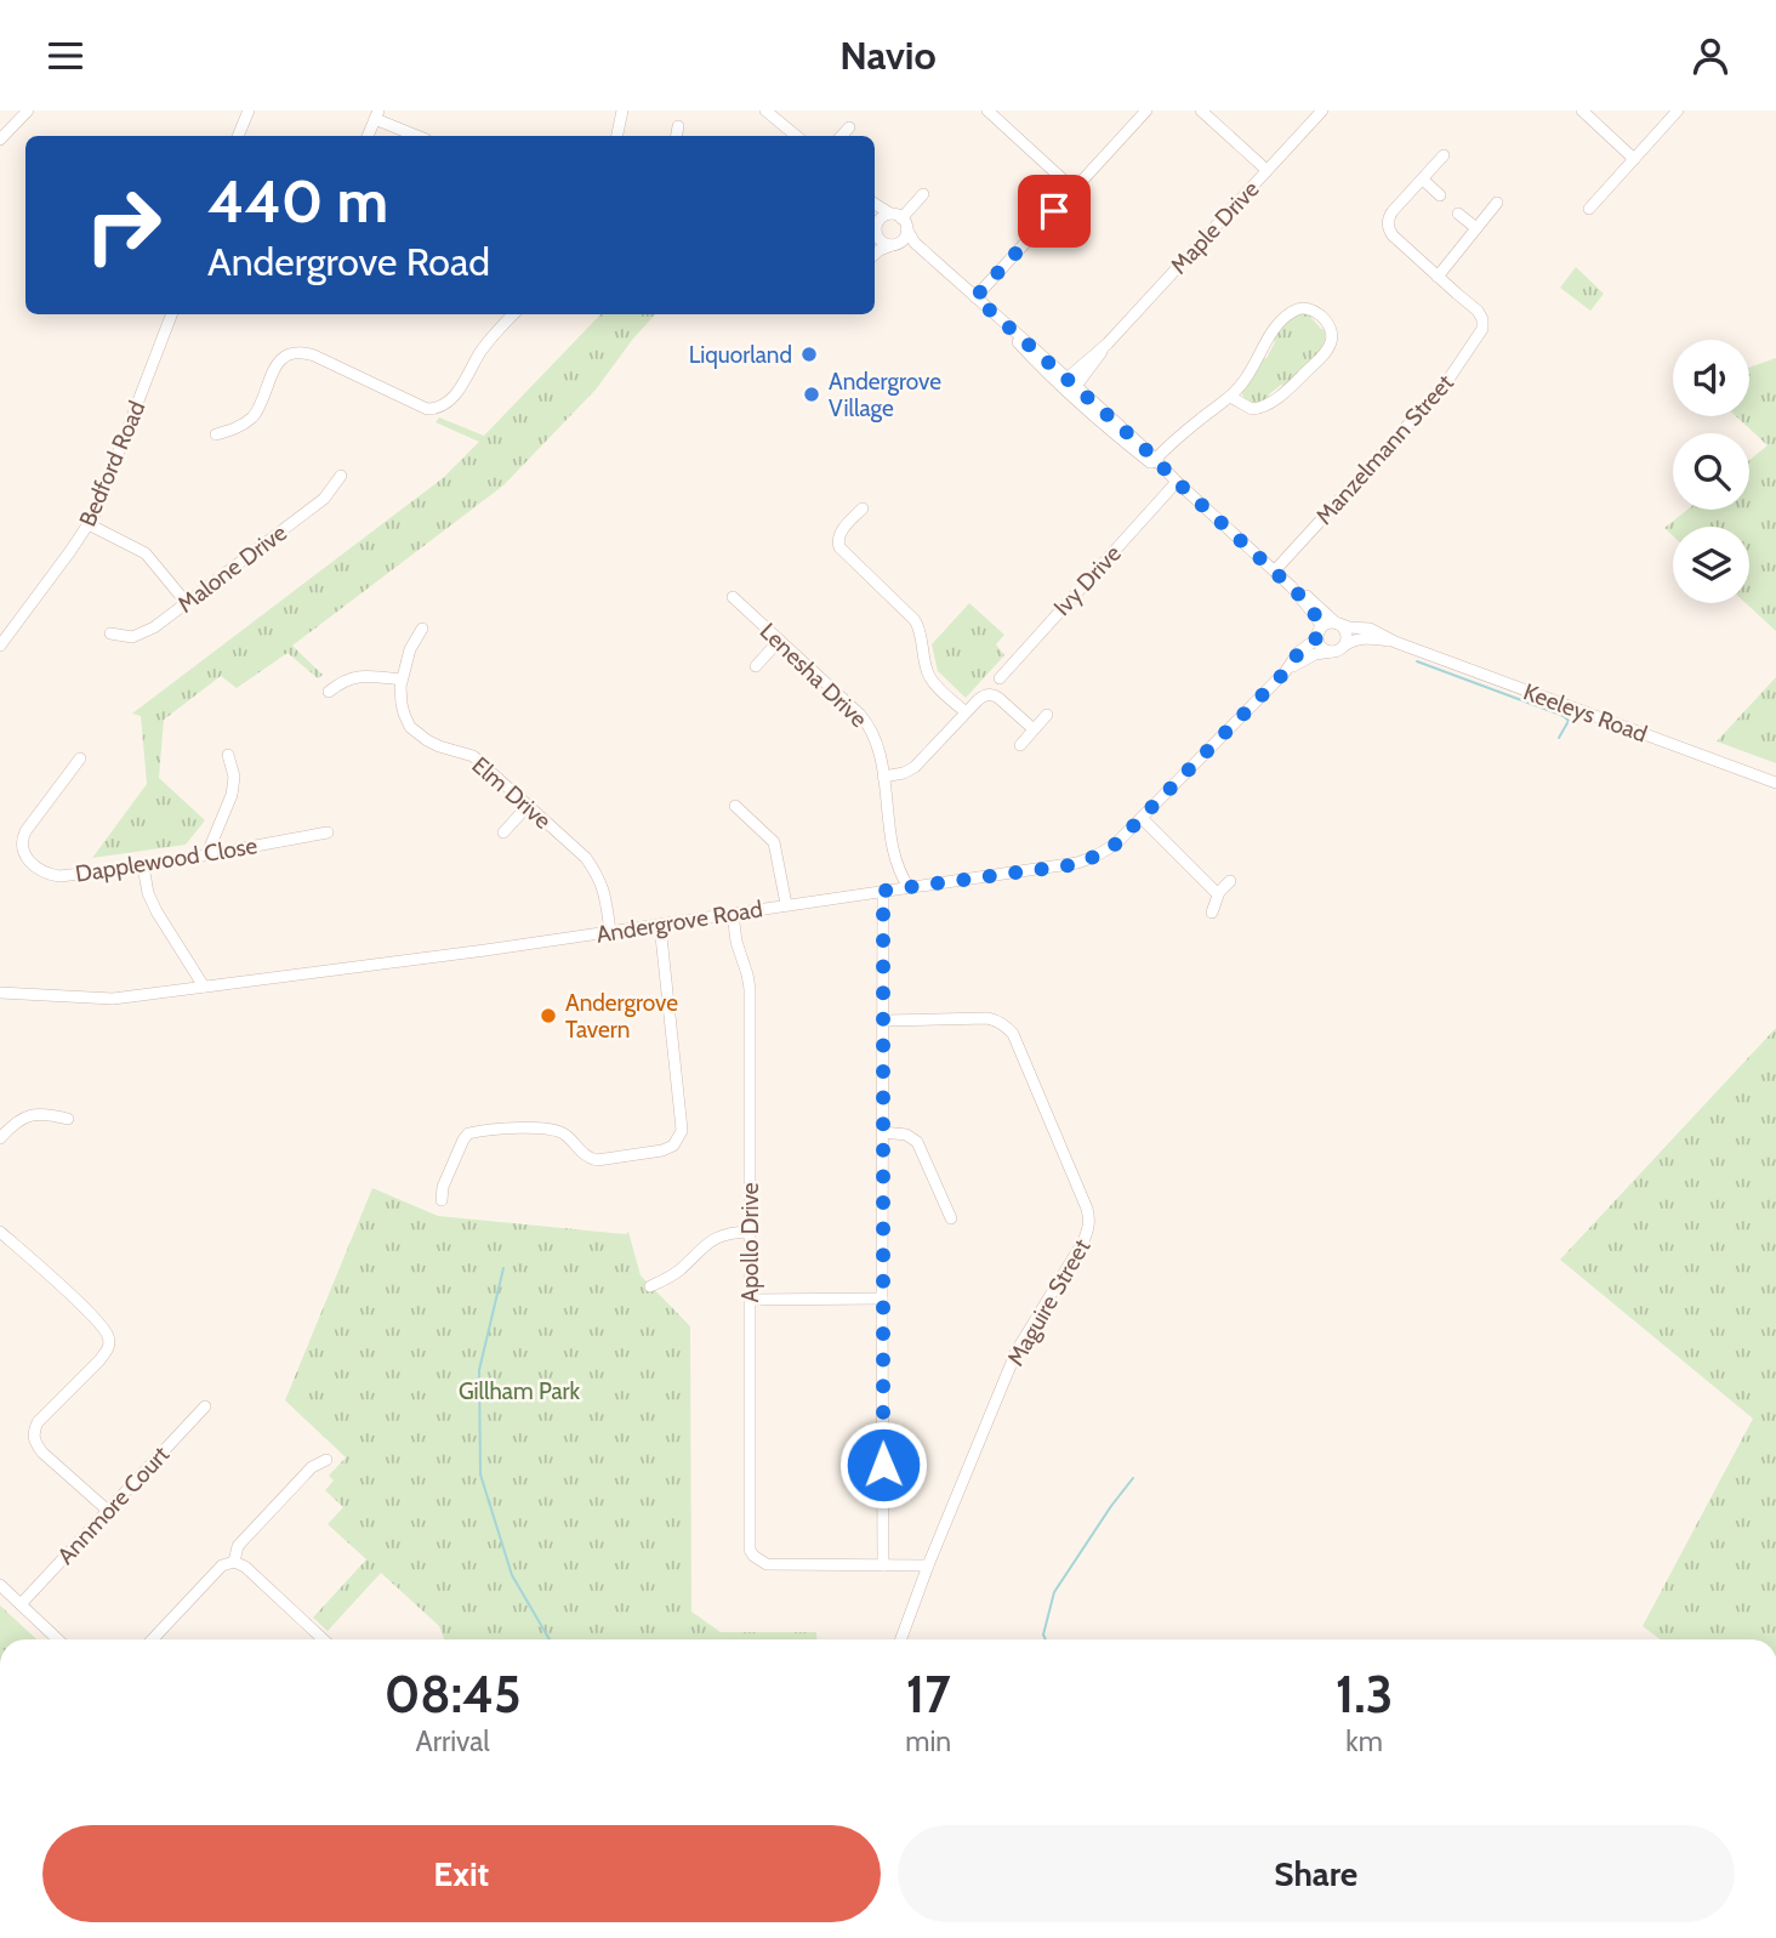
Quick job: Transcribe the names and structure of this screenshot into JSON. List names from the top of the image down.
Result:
{
  "streets": {
    "street": [
      "Maple Drive",
      "Manzelmann Street",
      "Bedford Road",
      "Malone Drive",
      "Ivy Drive",
      "Lenesha Drive",
      "Keeleys Road",
      "Elm Drive",
      "Dapplewood Close",
      "Andergrove Road",
      "Apollo Drive",
      "Maguire Street",
      "Annmore Court"
    ]
  },
  "crossings": [
    ["Lenesha Drive", "Andergrove Road"],
    ["Lenesha Drive", "Maguire Street"],
    ["Keeleys Road", "Andergrove Road"],
    ["Elm Drive", "Andergrove Road"],
    ["Andergrove Road", "Apollo Drive"]
  ],
  "parks": ["Gillham Park"],
  "places": ["Liquorland", "Andergrove Village", "Andergrove Tavern"],
  "page": {
    "header": "Navio",
    "turn": ["440 m", "Andergrove Road"],
    "eta": [
      "08:45",
      "Arrival",
      "17",
      "min",
      "1.3",
      "km"
    ],
    "buttons": ["Exit", "Share"]
  }
}
